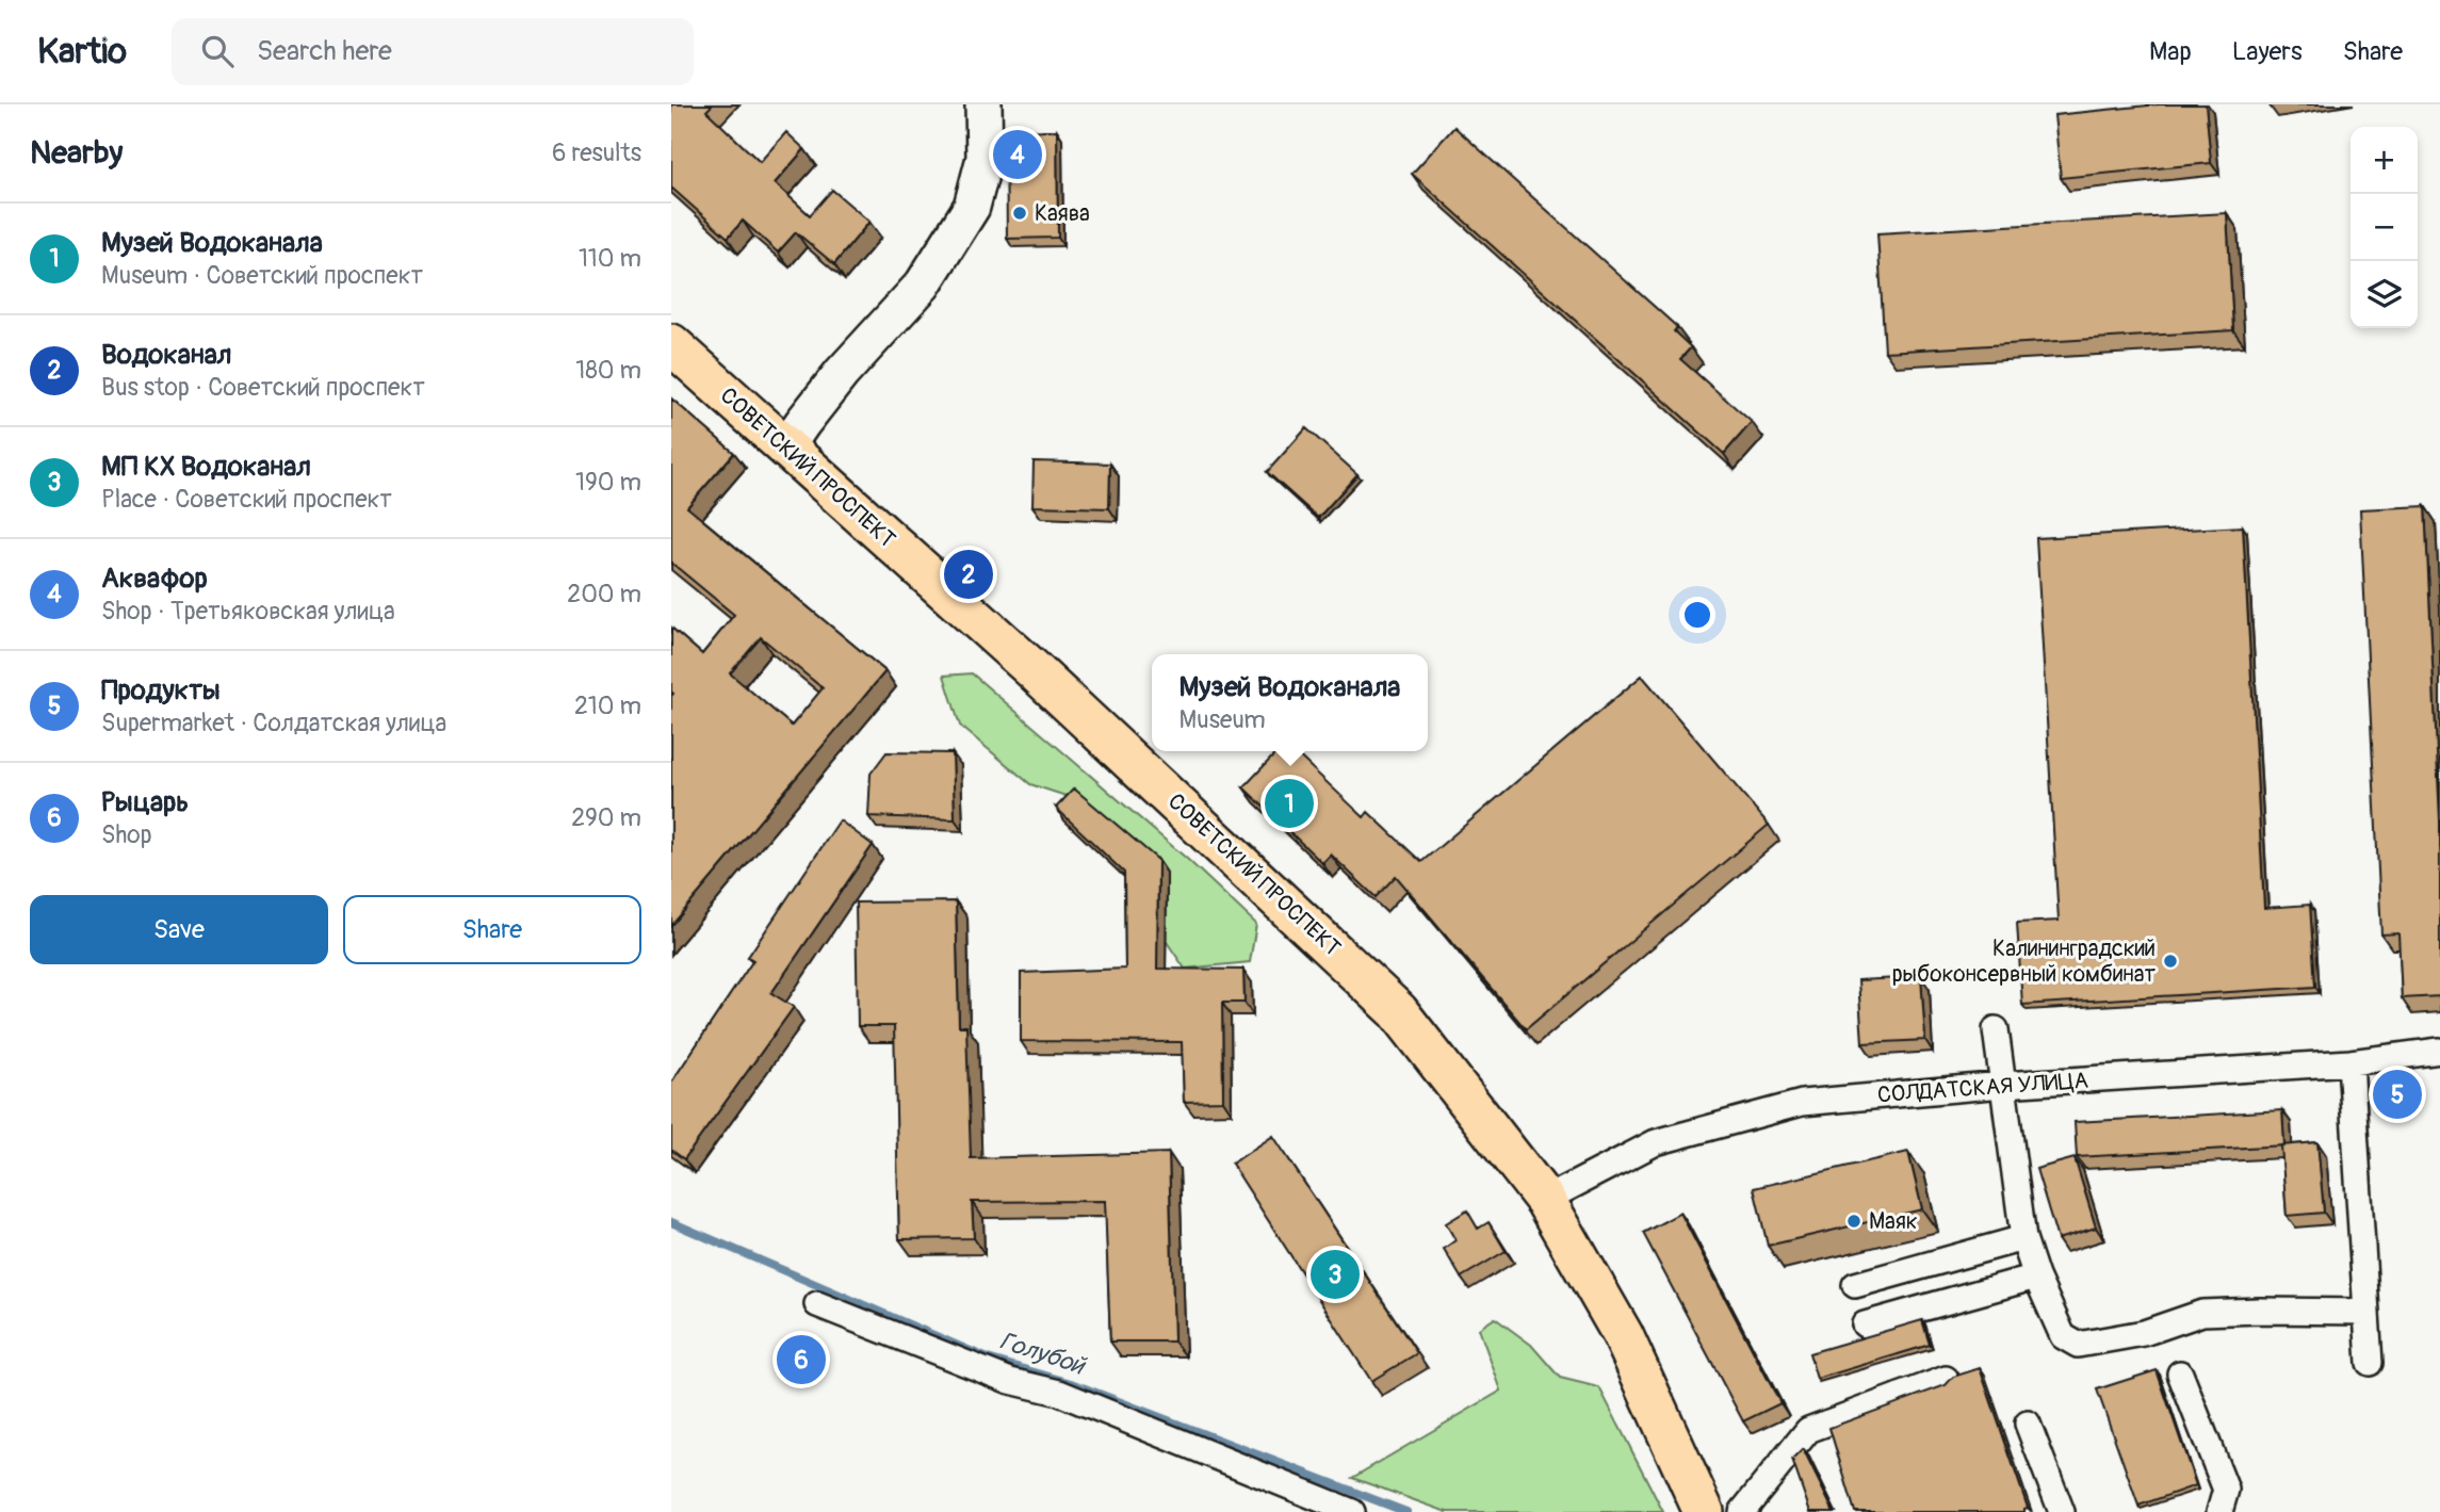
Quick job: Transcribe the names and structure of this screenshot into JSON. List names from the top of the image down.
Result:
{
  "streets": {
    "main road": ["СОВЕТСКИЙ ПРОСПЕКТ"],
    "street": ["СОЛДАТСКАЯ УЛИЦА"]
  },
  "crossings": [
    ["СОВЕТСКИЙ ПРОСПЕКТ", "СОЛДАТСКАЯ УЛИЦА"]
  ],
  "water": ["Голубой"],
  "places": ["Каява", "Калининградский рыбоконсервный комбинат", "Маяк"],
  "page": {
    "header": "Kartio",
    "search": "Search here",
    "nav": ["Map", "Layers", "Share"],
    "heading": ["Nearby", "6 results"],
    "pins": [
      "4",
      "2",
      "1",
      "5",
      "3",
      "6"
    ],
    "map_buttons": ["+", "−"],
    "list": [
      {
        "mark": "1",
        "name": "Музей Водоканала",
        "note": "Museum · Советский проспект",
        "value": "110 m"
      },
      {
        "mark": "2",
        "name": "Водоканал",
        "note": "Bus stop · Советский проспект",
        "value": "180 m"
      },
      {
        "mark": "3",
        "name": "МП КХ Водоканал",
        "note": "Place · Советский проспект",
        "value": "190 m"
      },
      {
        "mark": "4",
        "name": "Аквафор",
        "note": "Shop · Третьяковская улица",
        "value": "200 m"
      },
      {
        "mark": "5",
        "name": "Продукты",
        "note": "Supermarket · Солдатская улица",
        "value": "210 m"
      },
      {
        "mark": "6",
        "name": "Рыцарь",
        "note": "Shop",
        "value": "290 m"
      }
    ],
    "popup": ["Музей Водоканала", "Museum"],
    "buttons": ["Save", "Share"]
  }
}
